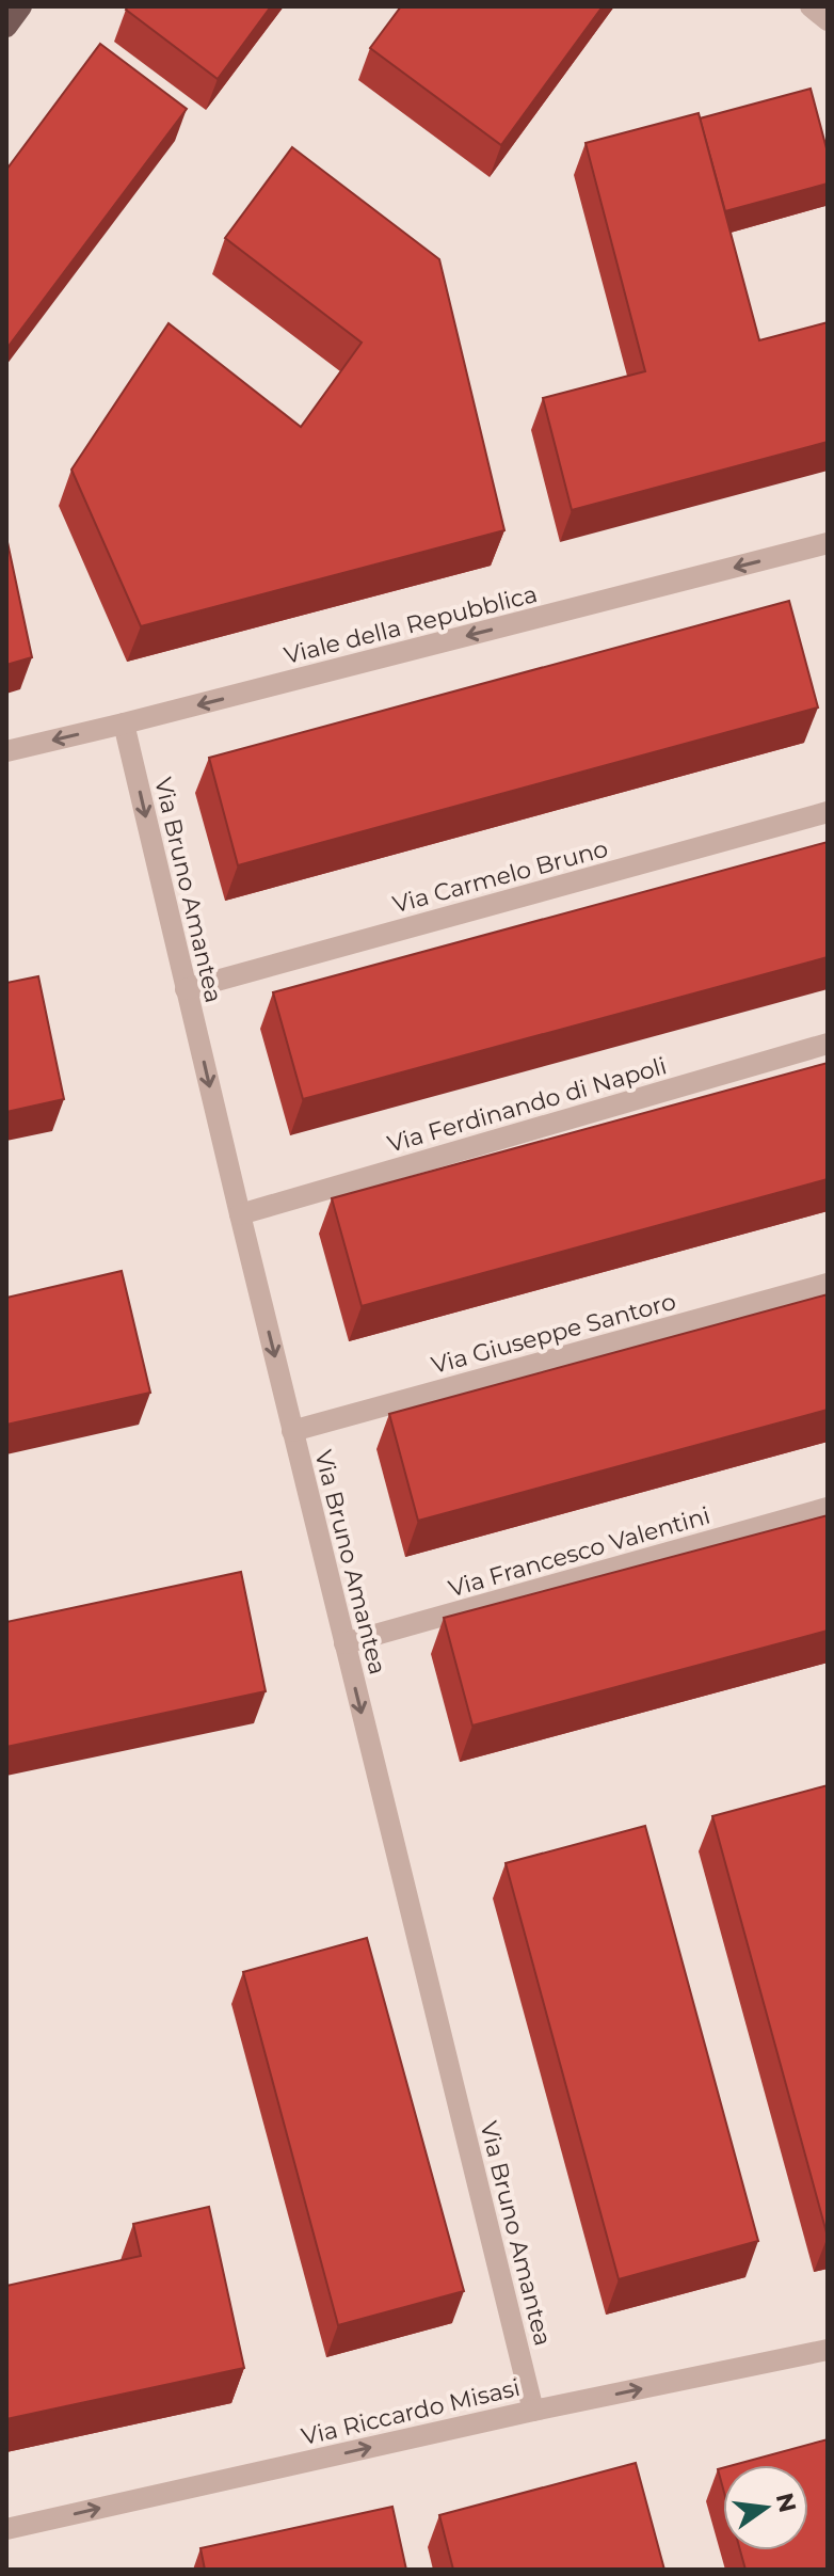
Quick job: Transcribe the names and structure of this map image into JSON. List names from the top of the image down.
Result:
{
  "streets": {
    "street": [
      "Viale della Repubblica",
      "Via Carmelo Bruno",
      "Via Bruno Amantea",
      "Via Ferdinando di Napoli",
      "Via Giuseppe Santoro",
      "Via Francesco Valentini",
      "Via Riccardo Misasi"
    ]
  },
  "crossings": [
    ["Viale della Repubblica", "Via Bruno Amantea"],
    ["Via Carmelo Bruno", "Via Bruno Amantea"],
    ["Via Bruno Amantea", "Via Ferdinando di Napoli"],
    ["Via Bruno Amantea", "Via Giuseppe Santoro"],
    ["Via Bruno Amantea", "Via Francesco Valentini"],
    ["Via Bruno Amantea", "Via Riccardo Misasi"]
  ],
  "one_way": ["Viale della Repubblica", "Via Bruno Amantea", "Via Riccardo Misasi"],
  "north": "right"
}
